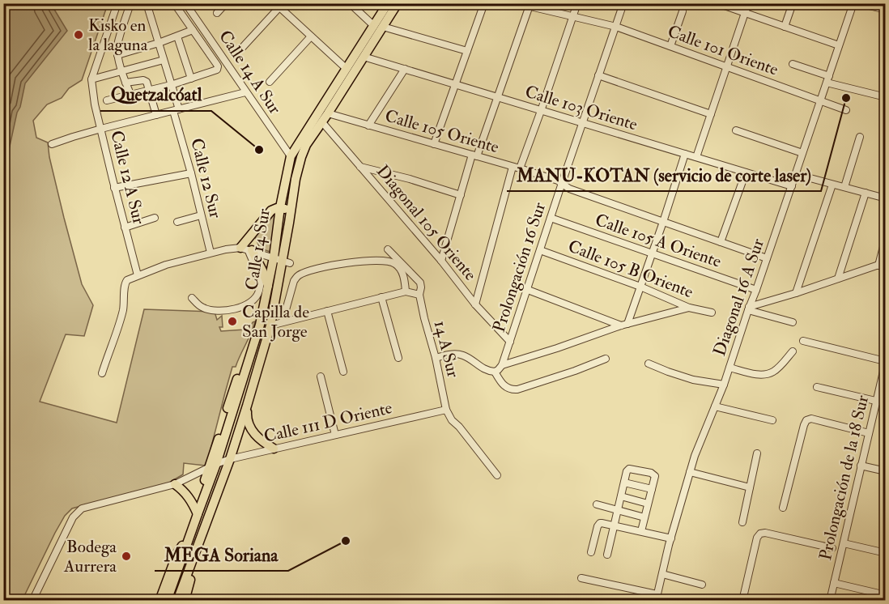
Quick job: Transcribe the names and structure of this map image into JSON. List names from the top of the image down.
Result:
{
  "streets": {
    "main road": ["Calle 14 Sur"],
    "street": [
      "Calle 101 Oriente",
      "Calle 14 A Sur",
      "Calle 103 Oriente",
      "Calle 105 Oriente",
      "Calle 12 A Sur",
      "Calle 12 Sur",
      "Diagonal 105 Oriente",
      "Calle 105 A Oriente",
      "Prolongación 16 Sur",
      "Calle 105 B Oriente",
      "Diagonal 16 A Sur",
      "14 A Sur",
      "Calle 111 D Oriente",
      "Prolongación de la 18 Sur"
    ]
  },
  "crossings": [
    ["Calle 101 Oriente", "Prolongación 16 Sur"],
    ["Calle 101 Oriente", "Diagonal 16 A Sur"],
    ["Calle 14 A Sur", "Calle 14 Sur"],
    ["Calle 103 Oriente", "Calle 14 Sur"],
    ["Calle 103 Oriente", "Prolongación 16 Sur"],
    ["Calle 103 Oriente", "Diagonal 16 A Sur"],
    ["Calle 105 Oriente", "Calle 14 Sur"],
    ["Calle 105 Oriente", "Prolongación 16 Sur"],
    ["Calle 105 Oriente", "Diagonal 16 A Sur"],
    ["Diagonal 105 Oriente", "Calle 14 Sur"],
    ["Diagonal 105 Oriente", "Prolongación 16 Sur"],
    ["Calle 105 A Oriente", "Prolongación 16 Sur"],
    ["Calle 105 A Oriente", "Diagonal 16 A Sur"],
    ["Calle 14 Sur", "Calle 111 D Oriente"],
    ["Prolongación 16 Sur", "Calle 105 B Oriente"],
    ["14 A Sur", "Calle 111 D Oriente"]
  ],
  "places": [
    "Kisko en la laguna",
    "MANU-KOTAN (servicio de corte laser)",
    "Quetzalcóatl",
    "Capilla de San Jorge",
    "MEGA Soriana",
    "Bodega Aurrera"
  ]
}
